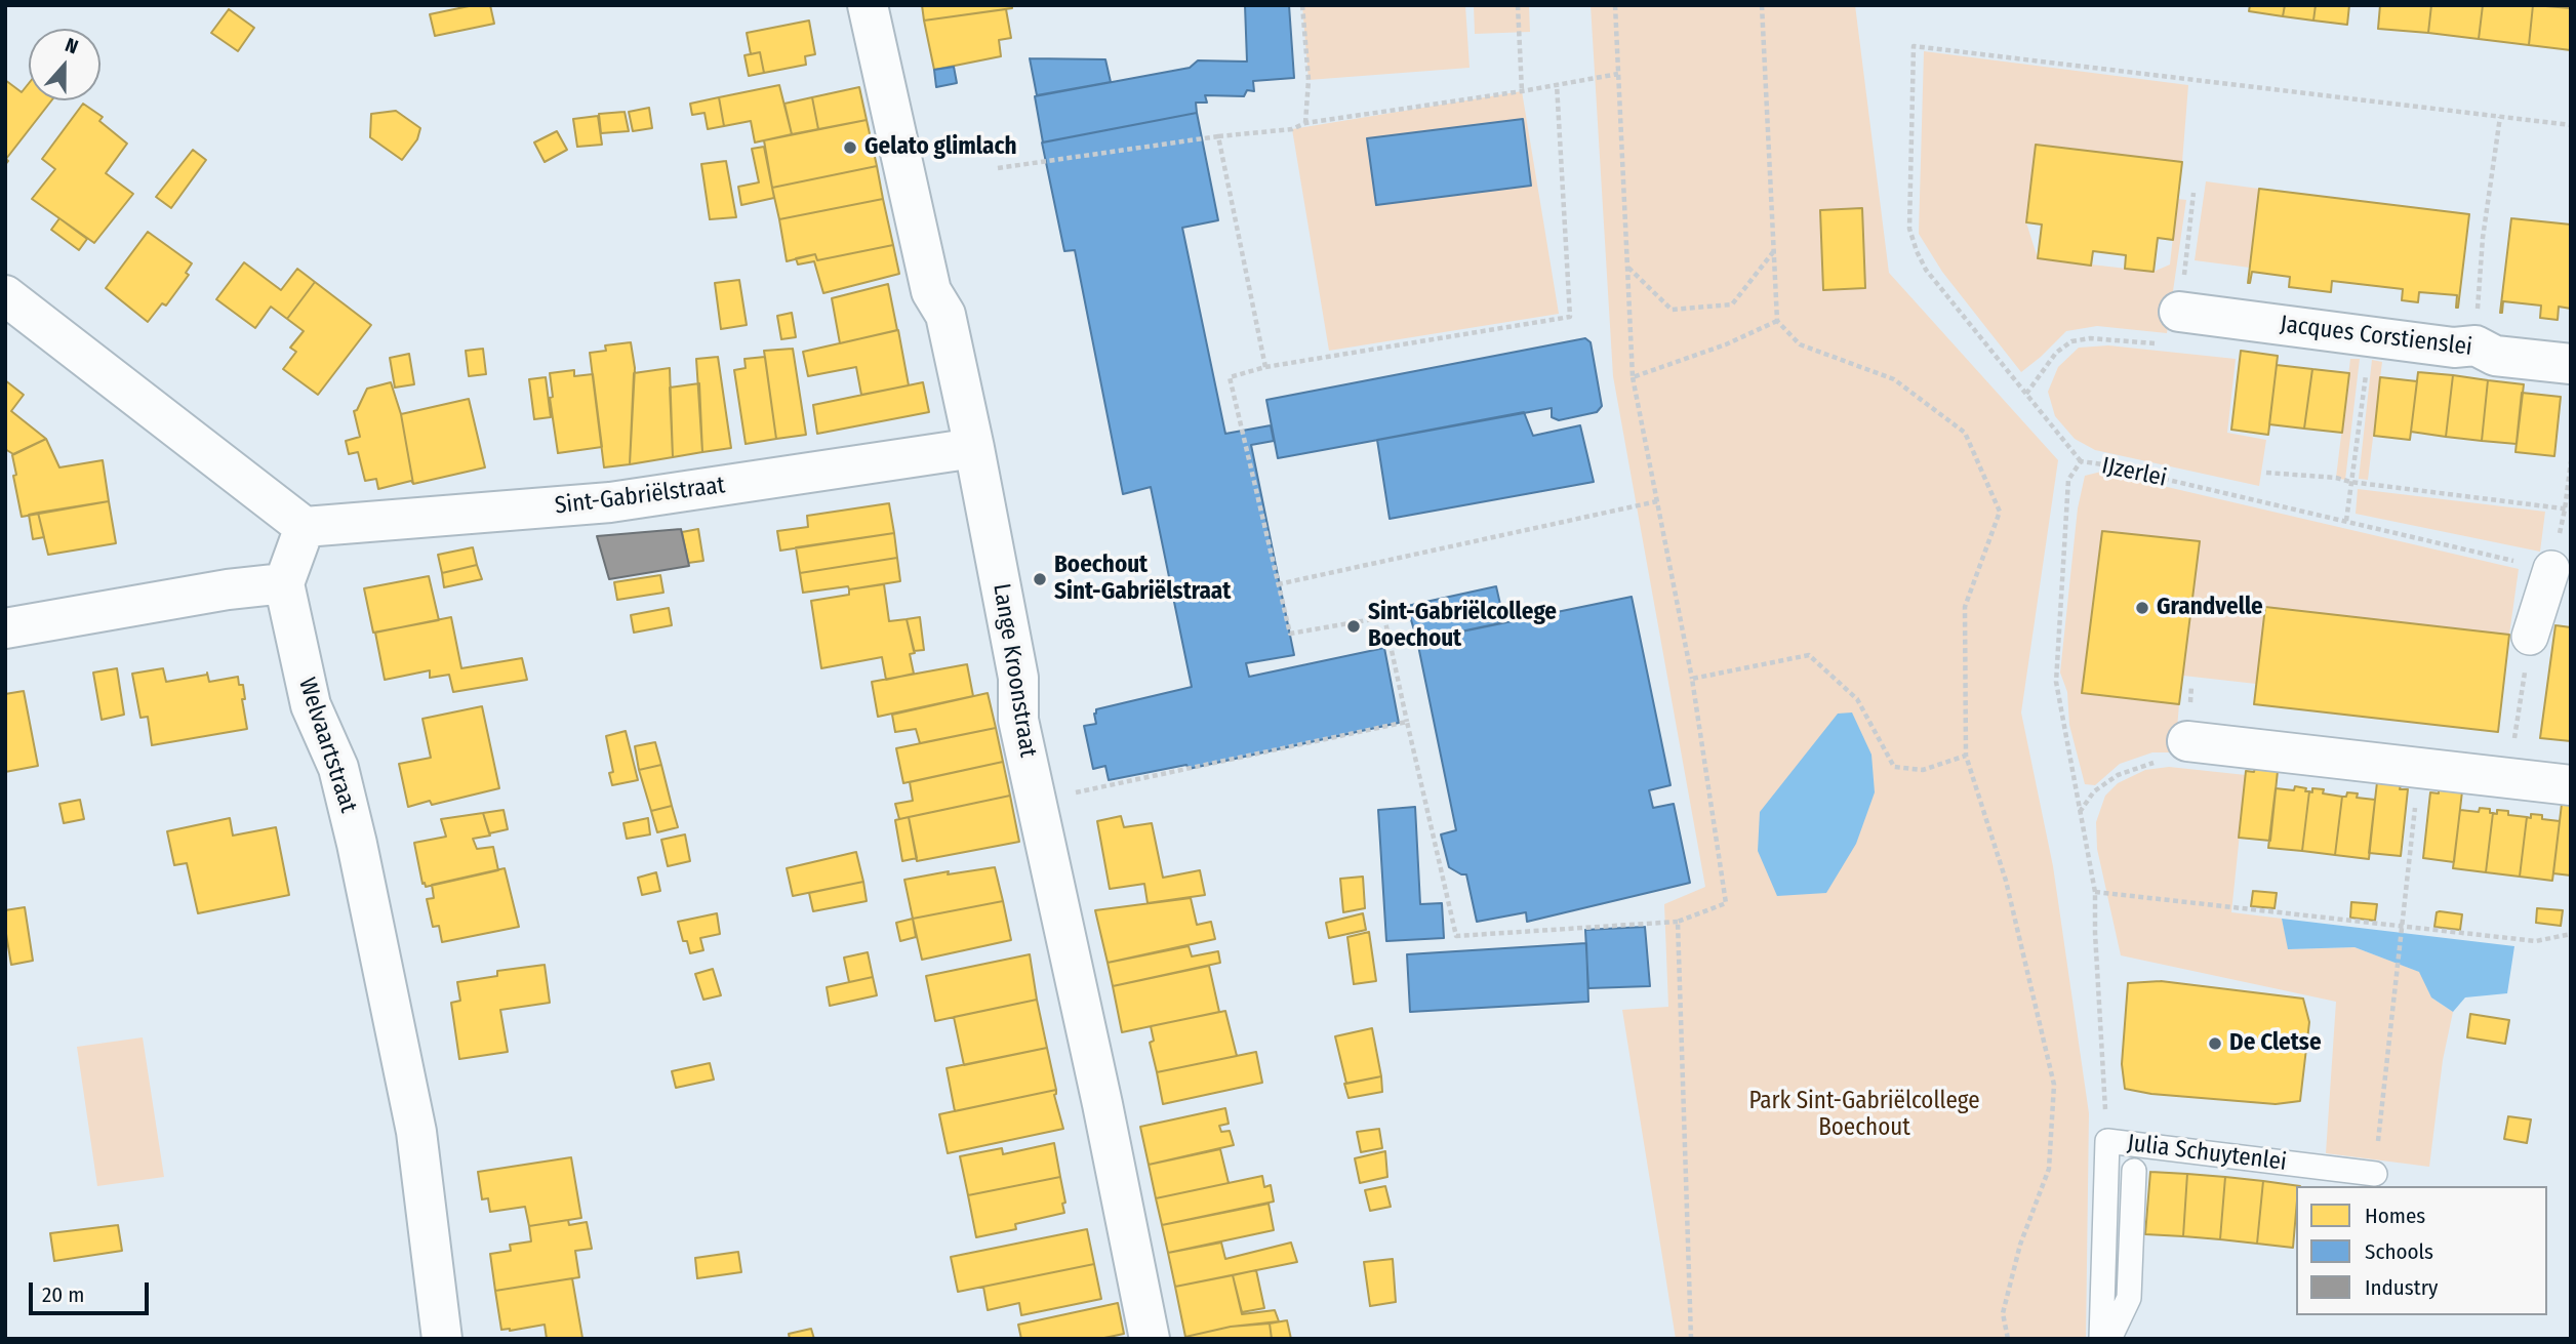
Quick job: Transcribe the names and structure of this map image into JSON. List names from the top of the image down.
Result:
{
  "streets": {
    "street": [
      "Jacques Corstienslei",
      "Sint-Gabriëlstraat",
      "Lange Kroonstraat",
      "Welvaartstraat"
    ],
    "lane": ["Julia Schuytenlei"],
    "path": ["IJzerlei"]
  },
  "crossings": [
    ["IJzerlei", "Julia Schuytenlei"],
    ["Sint-Gabriëlstraat", "Lange Kroonstraat"]
  ],
  "parks": ["Park Sint-Gabriëlcollege Boechout"],
  "places": [
    "Gelato glimlach",
    "Boechout Sint-Gabriëlstraat",
    "Grandvelle",
    "Sint-Gabriëlcollege Boechout",
    "De Cletse"
  ],
  "legend": ["Homes", "Schools", "Industry"],
  "scale_bar": "20 m",
  "north": "top"
}
